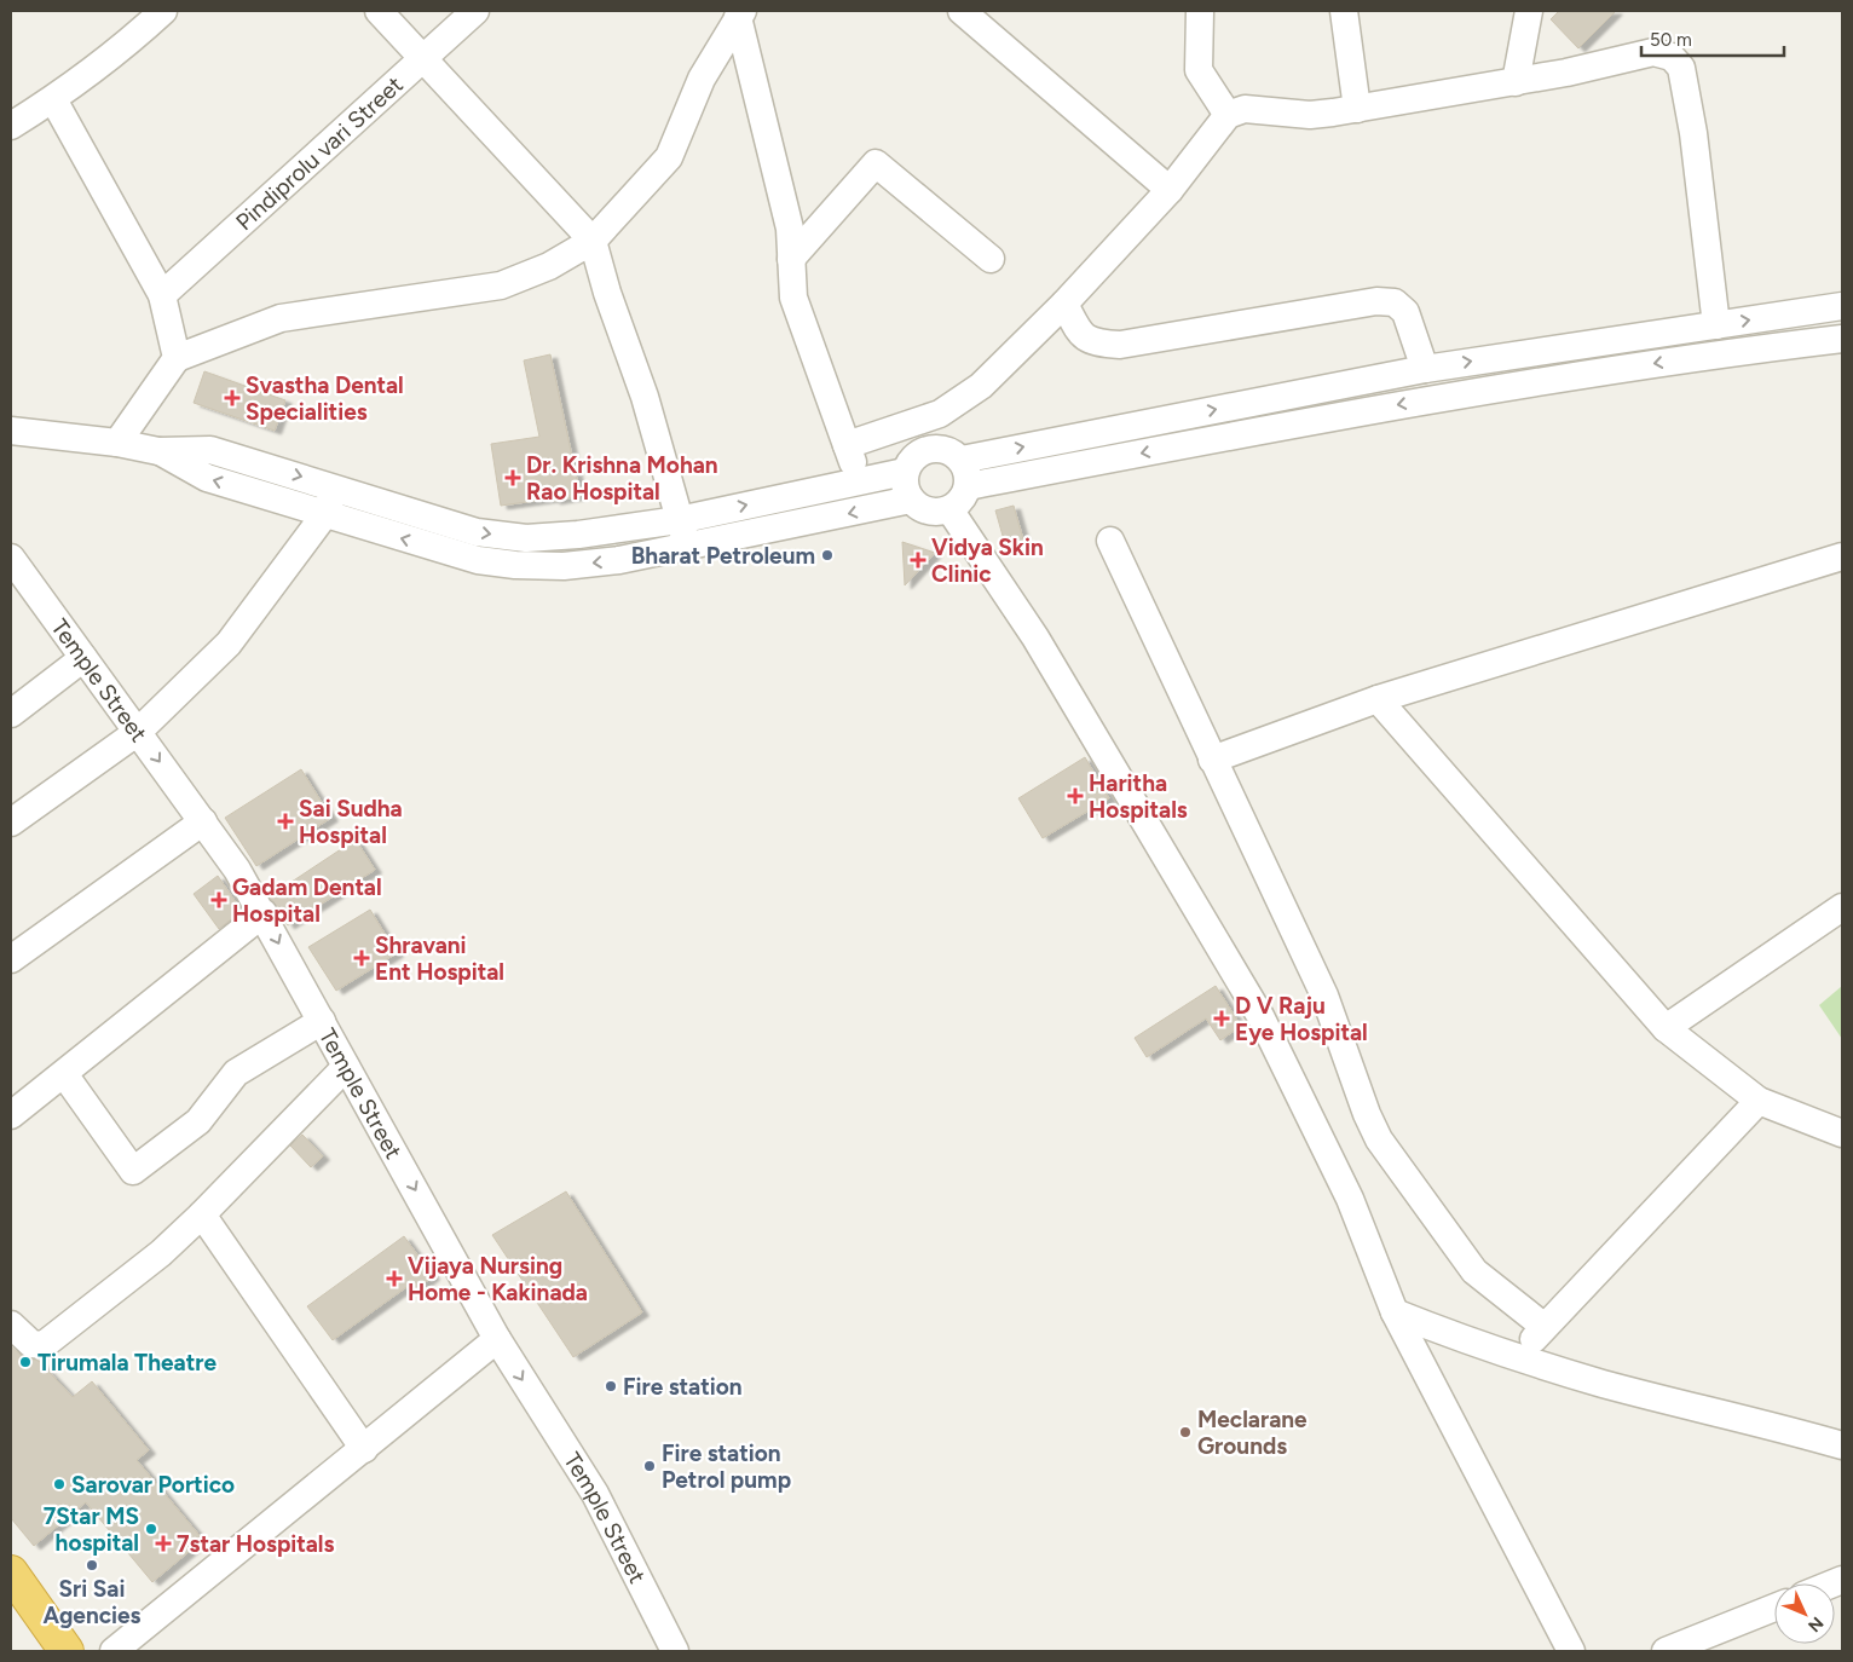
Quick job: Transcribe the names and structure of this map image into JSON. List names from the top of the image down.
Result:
{
  "streets": {
    "street": ["Pindiprolu vari Street", "Temple Street"]
  },
  "places": {
    "health": [
      "Svastha Dental Specialities",
      "Dr. Krishna Mohan Rao Hospital",
      "Vidya Skin Clinic",
      "Haritha Hospitals",
      "Sai Sudha Hospital",
      "Gadam Dental Hospital",
      "Shravani Ent Hospital",
      "D V Raju Eye Hospital",
      "Vijaya Nursing Home - Kakinada",
      "7star Hospitals"
    ],
    "other": [
      "Bharat Petroleum",
      "Tirumala Theatre",
      "Fire station",
      "Meclarane Grounds",
      "Fire station Petrol pump",
      "Sarovar Portico",
      "7Star MS hospital",
      "Sri Sai Agencies"
    ]
  },
  "scale_bar": "50 m",
  "north": "bottom right"
}
